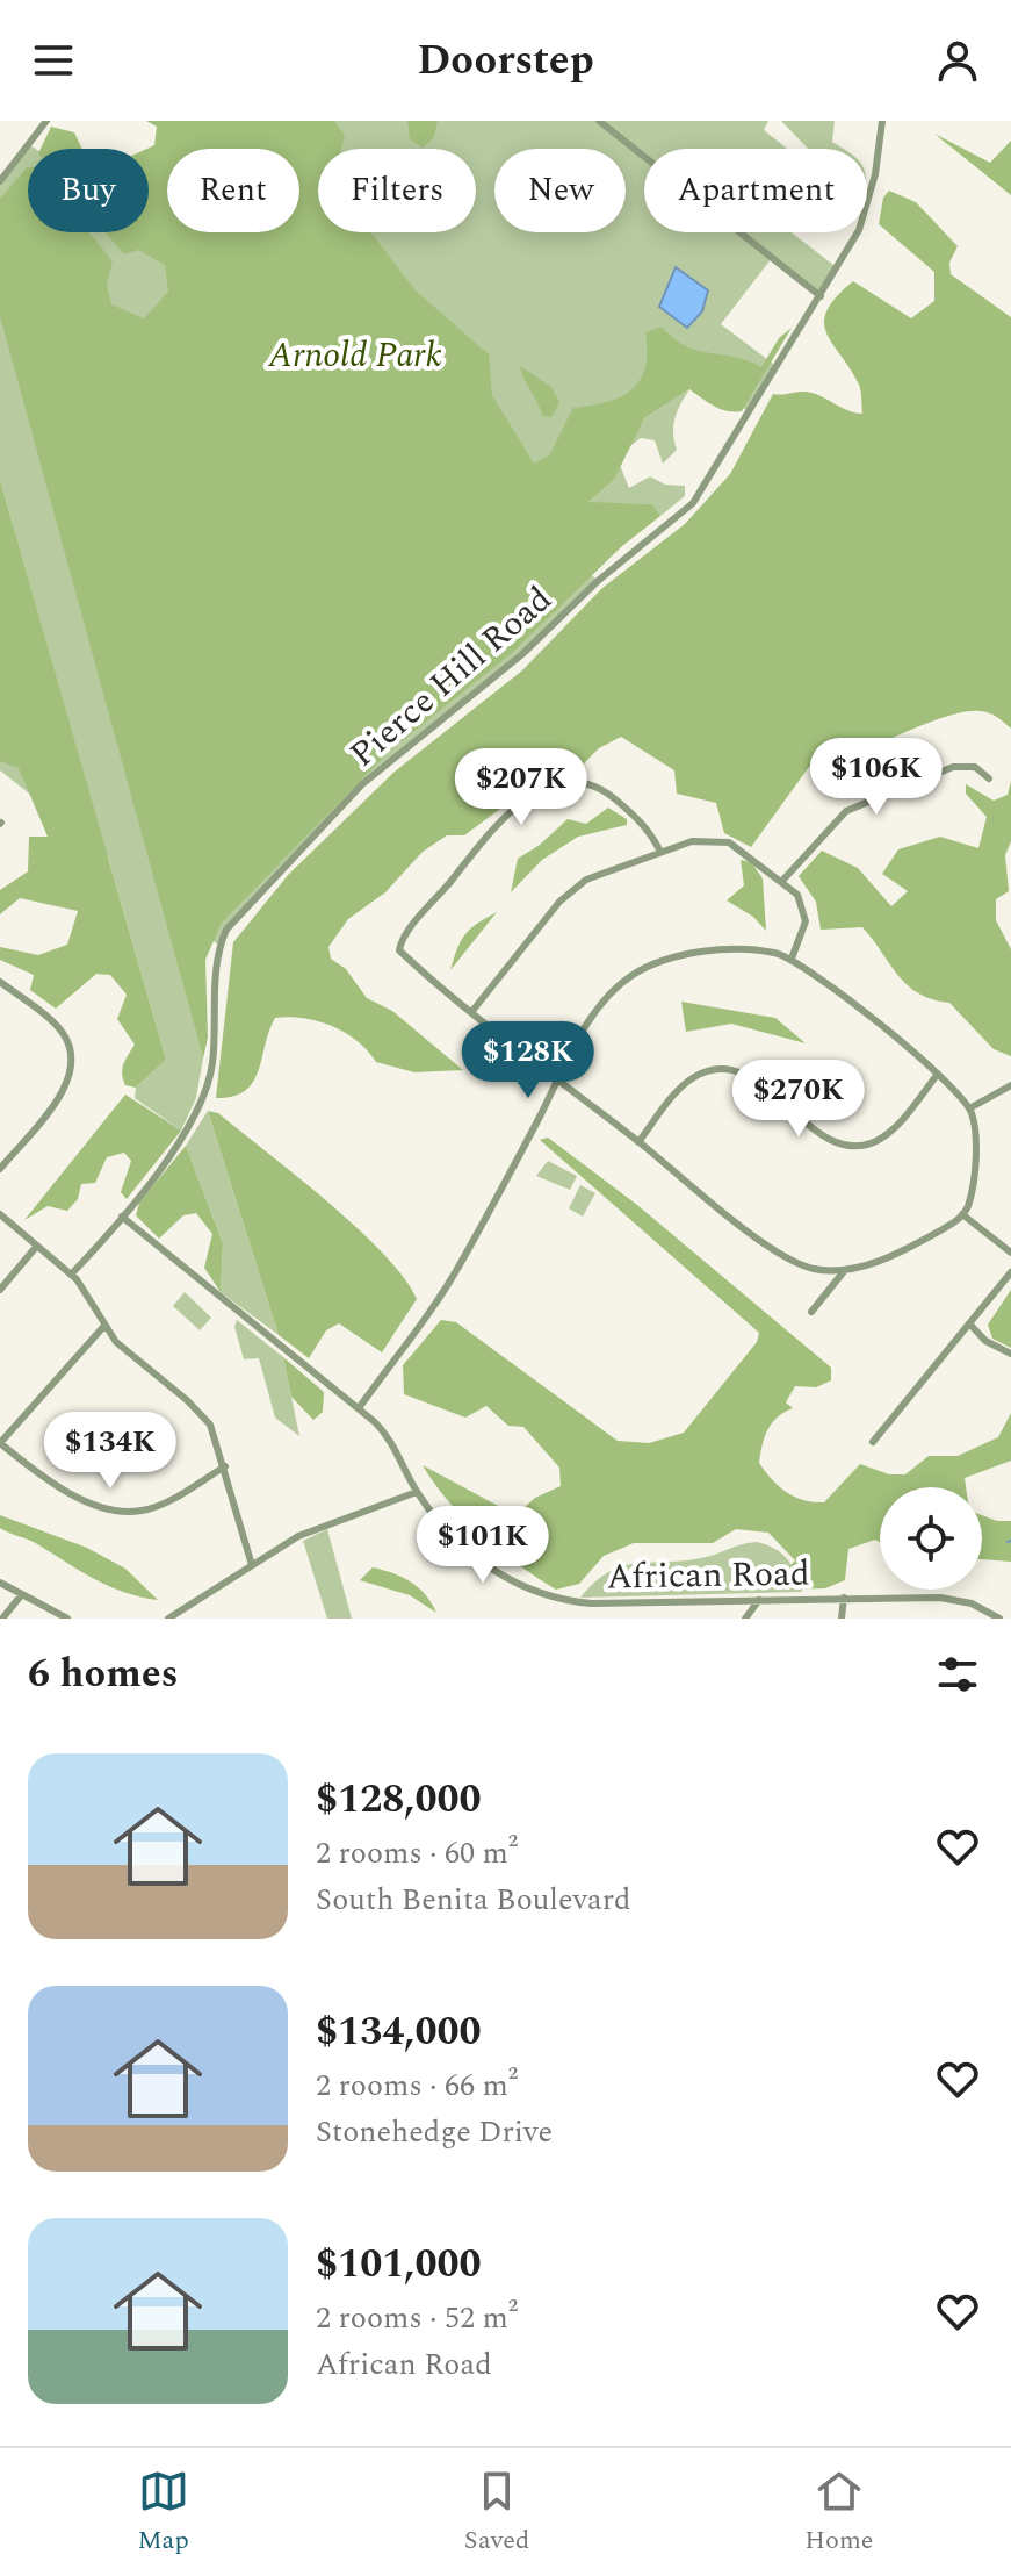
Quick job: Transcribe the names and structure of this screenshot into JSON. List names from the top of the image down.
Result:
{
  "streets": {
    "street": ["Pierce Hill Road", "African Road"]
  },
  "crossings": [
    ["Pierce Hill Road", "African Road"]
  ],
  "parks": ["Arnold Park"],
  "page": {
    "header": "Doorstep",
    "chip": [
      "Buy",
      "Rent",
      "Filters",
      "New",
      "Apartment"
    ],
    "price": [
      "$106K",
      "$207K",
      "$128K",
      "$270K",
      "$134K",
      "$101K"
    ],
    "heading": "6 homes",
    "list": [
      {
        "name": "$128,000",
        "note": "2 rooms · 60 m² · South Benita Boulevard"
      },
      {
        "name": "$134,000",
        "note": "2 rooms · 66 m² · Stonehedge Drive"
      },
      {
        "name": "$101,000",
        "note": "2 rooms · 52 m² · African Road"
      }
    ],
    "tabs": ["Map", "Saved", "Home"]
  }
}
